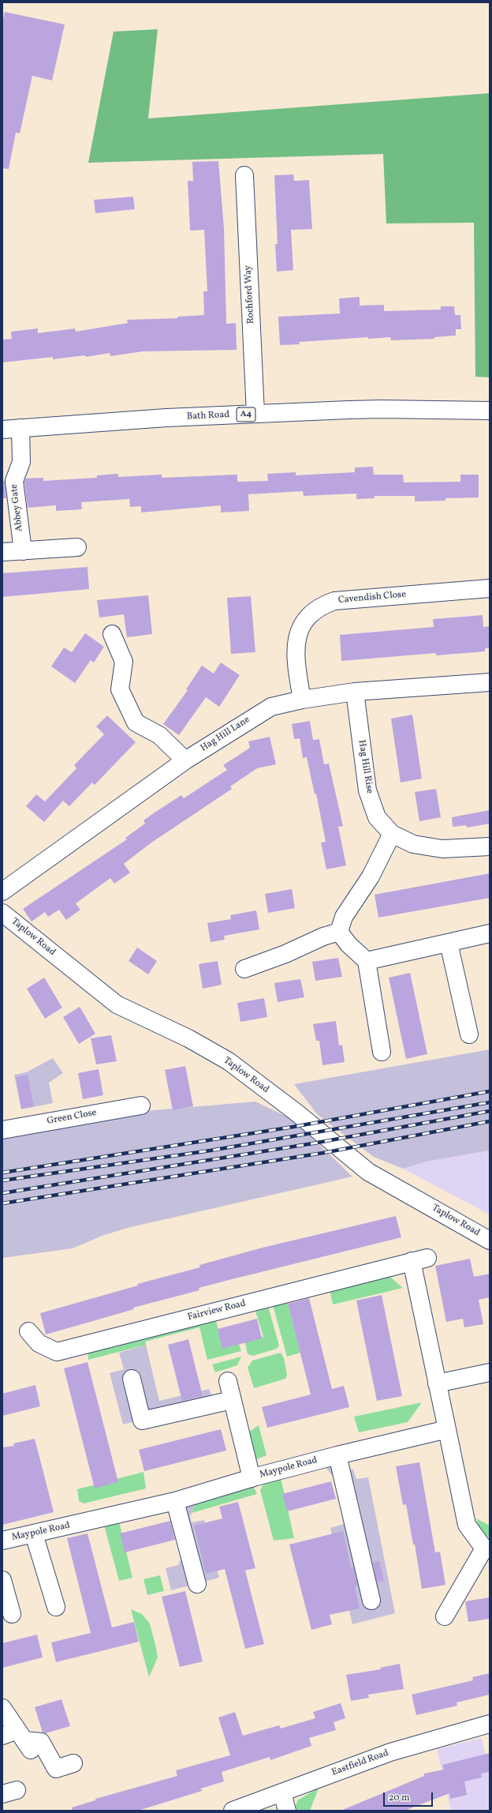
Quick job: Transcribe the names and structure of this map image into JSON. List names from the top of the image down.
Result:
{
  "streets": {
    "street": [
      "Rochford Way",
      "A4",
      "Bath Road",
      "Abbey Gate",
      "Cavendish Close",
      "Hag Hill Lane",
      "Hag Hill Rise",
      "Taplow Road",
      "Green Close",
      "Fairview Road",
      "Maypole Road",
      "Eastfield Road"
    ]
  },
  "crossings": [
    ["Rochford Way", "Bath Road"],
    ["Bath Road", "Abbey Gate"],
    ["Cavendish Close", "Hag Hill Lane"],
    ["Hag Hill Lane", "Hag Hill Rise"],
    ["Fairview Road", "Maypole Road"]
  ],
  "scale_bar": "20 m"
}
